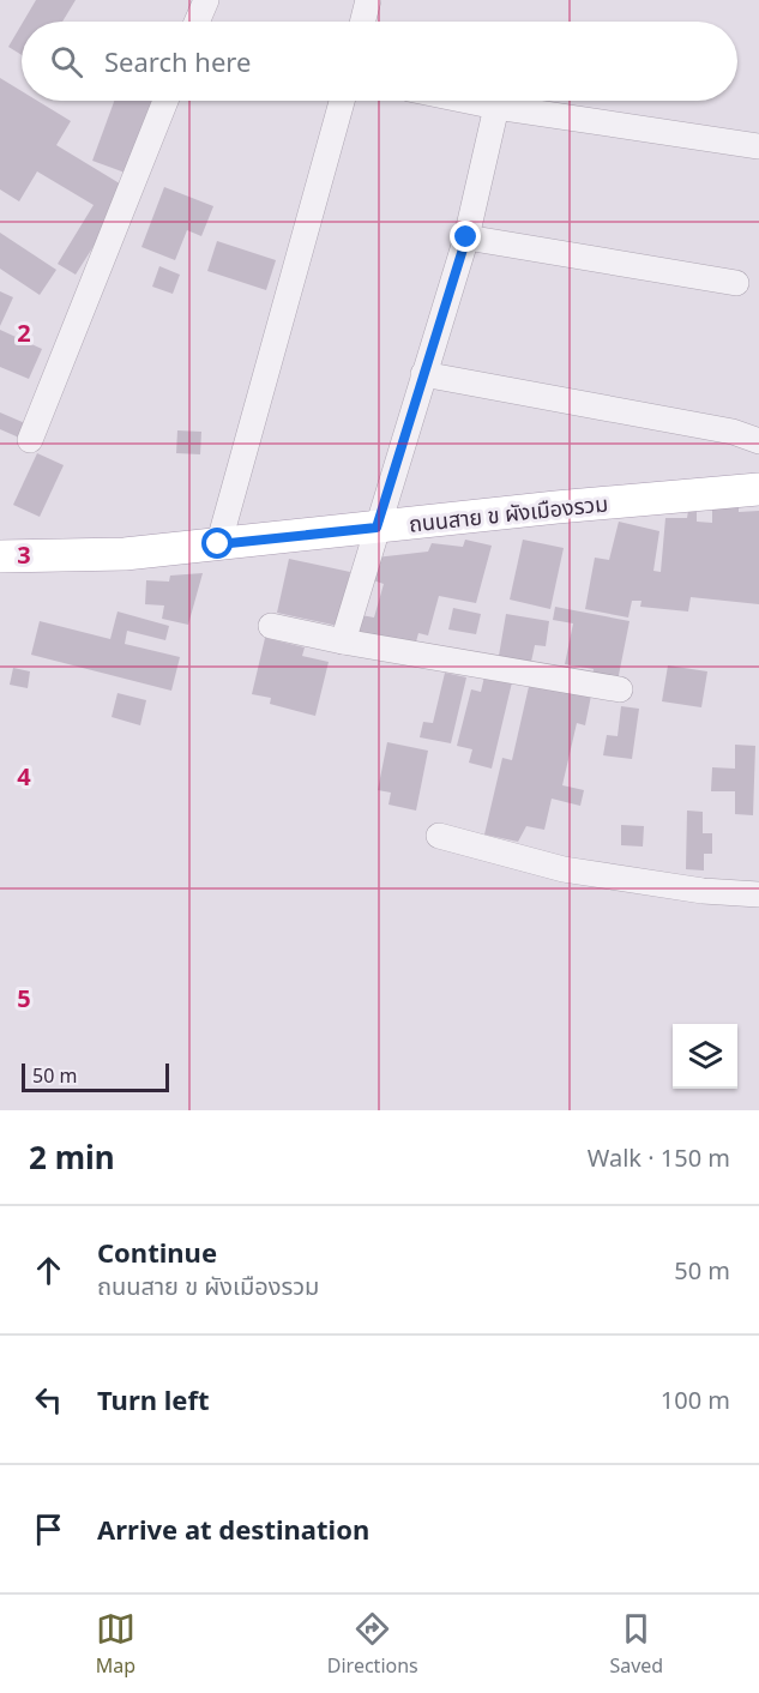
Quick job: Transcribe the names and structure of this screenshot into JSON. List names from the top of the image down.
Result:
{
  "streets": {
    "main road": ["ถนนสาย ข ผังเมืองรวม"]
  },
  "scale_bar": "50 m",
  "page": {
    "search": "Search here",
    "scale": "50 m",
    "heading": ["2 min", "Walk · 150 m"],
    "list": [
      ["Continue", "ถนนสาย ข ผังเมืองรวม", "50 m"],
      ["Turn left", "100 m"],
      "Arrive at destination"
    ],
    "nav": ["Map", "Directions", "Saved"]
  },
  "grid": {
    "rows": [
      "2",
      "3",
      "4",
      "5"
    ]
  }
}
